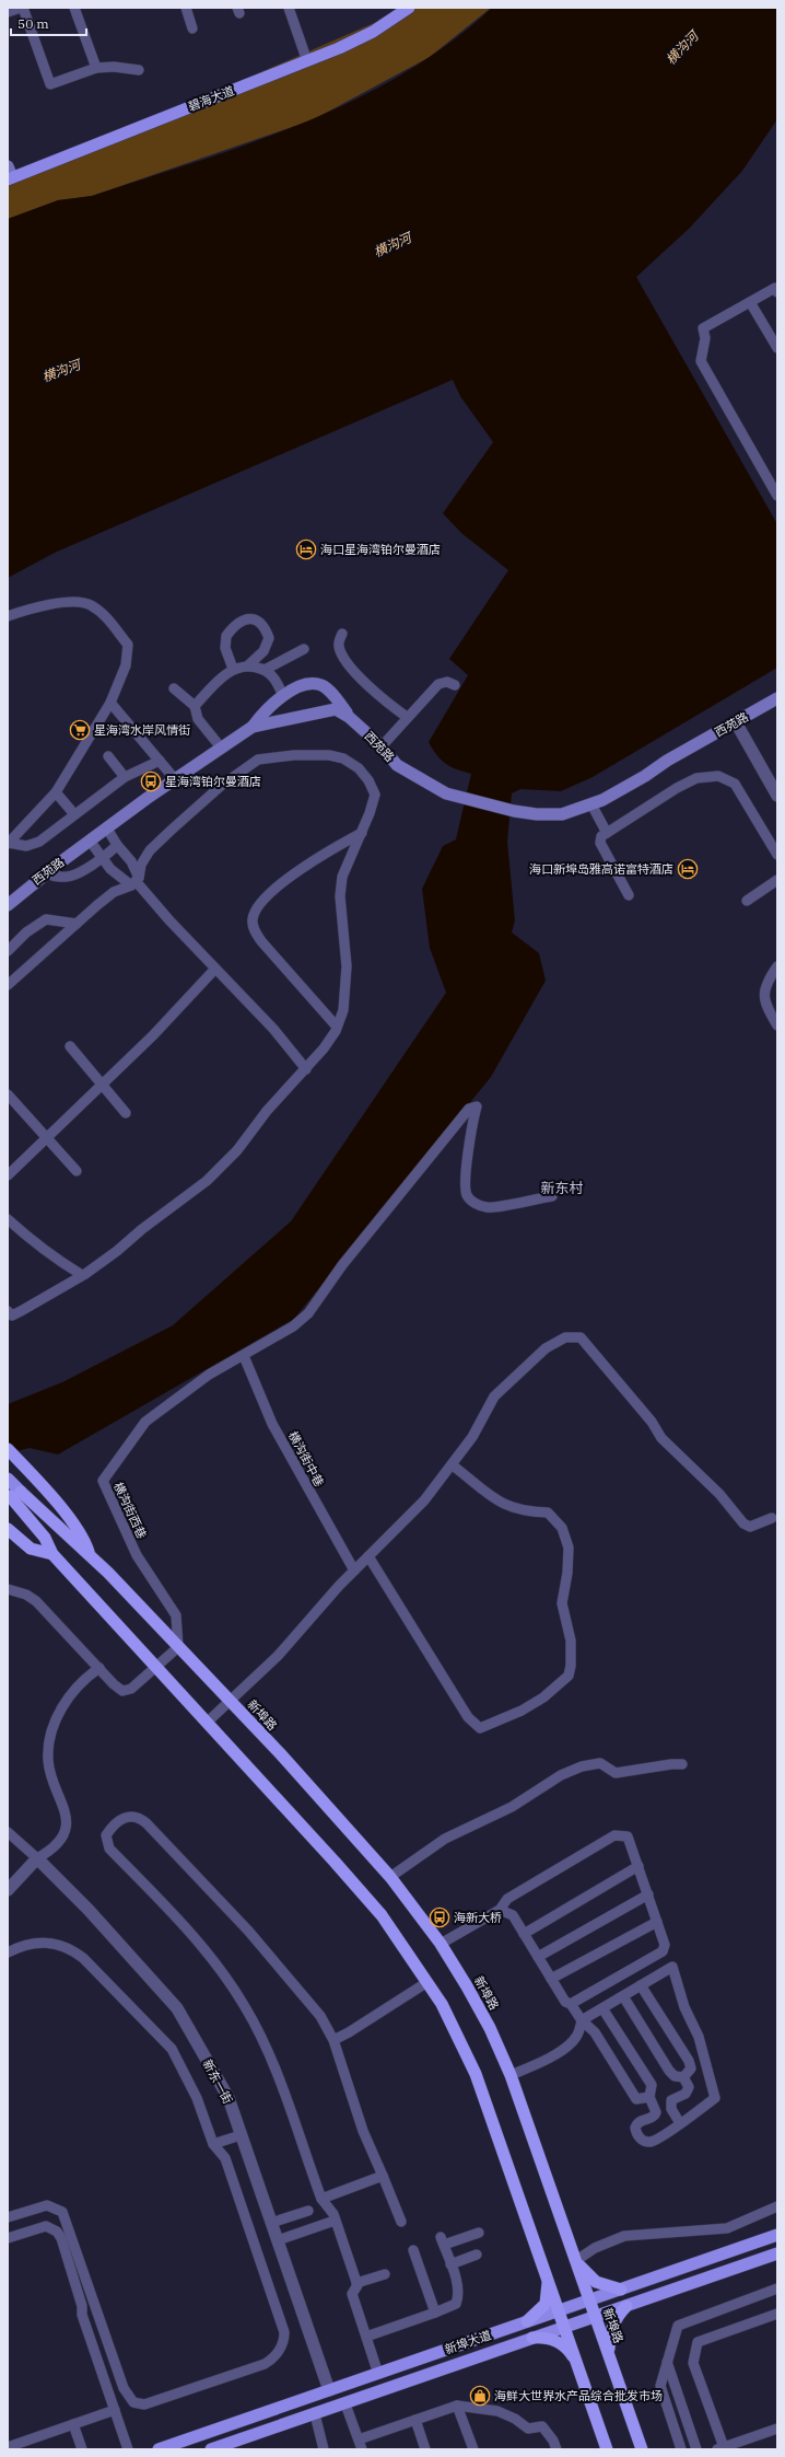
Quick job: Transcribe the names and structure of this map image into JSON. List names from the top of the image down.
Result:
{
  "streets": {
    "highway": ["新埠路"],
    "main road": ["碧海大道", "西苑路", "新埠大道"],
    "street": ["横沟街中巷", "横沟街西巷", "新东一街"]
  },
  "crossings": [
    ["横沟街中巷", "横沟街西巷"],
    ["横沟街西巷", "新埠路"],
    ["新埠路", "新埠大道"],
    ["新东一街", "新埠大道"]
  ],
  "districts": ["新东村"],
  "water": ["横沟河"],
  "places": {
    "hotel": ["海口星海湾铂尔曼酒店", "海口新埠岛雅高诺富特酒店"],
    "supermarket": ["星海湾水岸风情街"],
    "bus stop": ["星海湾铂尔曼酒店", "海新大桥"],
    "shop": ["海鲜大世界水产品综合批发市场"]
  },
  "scale_bar": "50 m"
}
